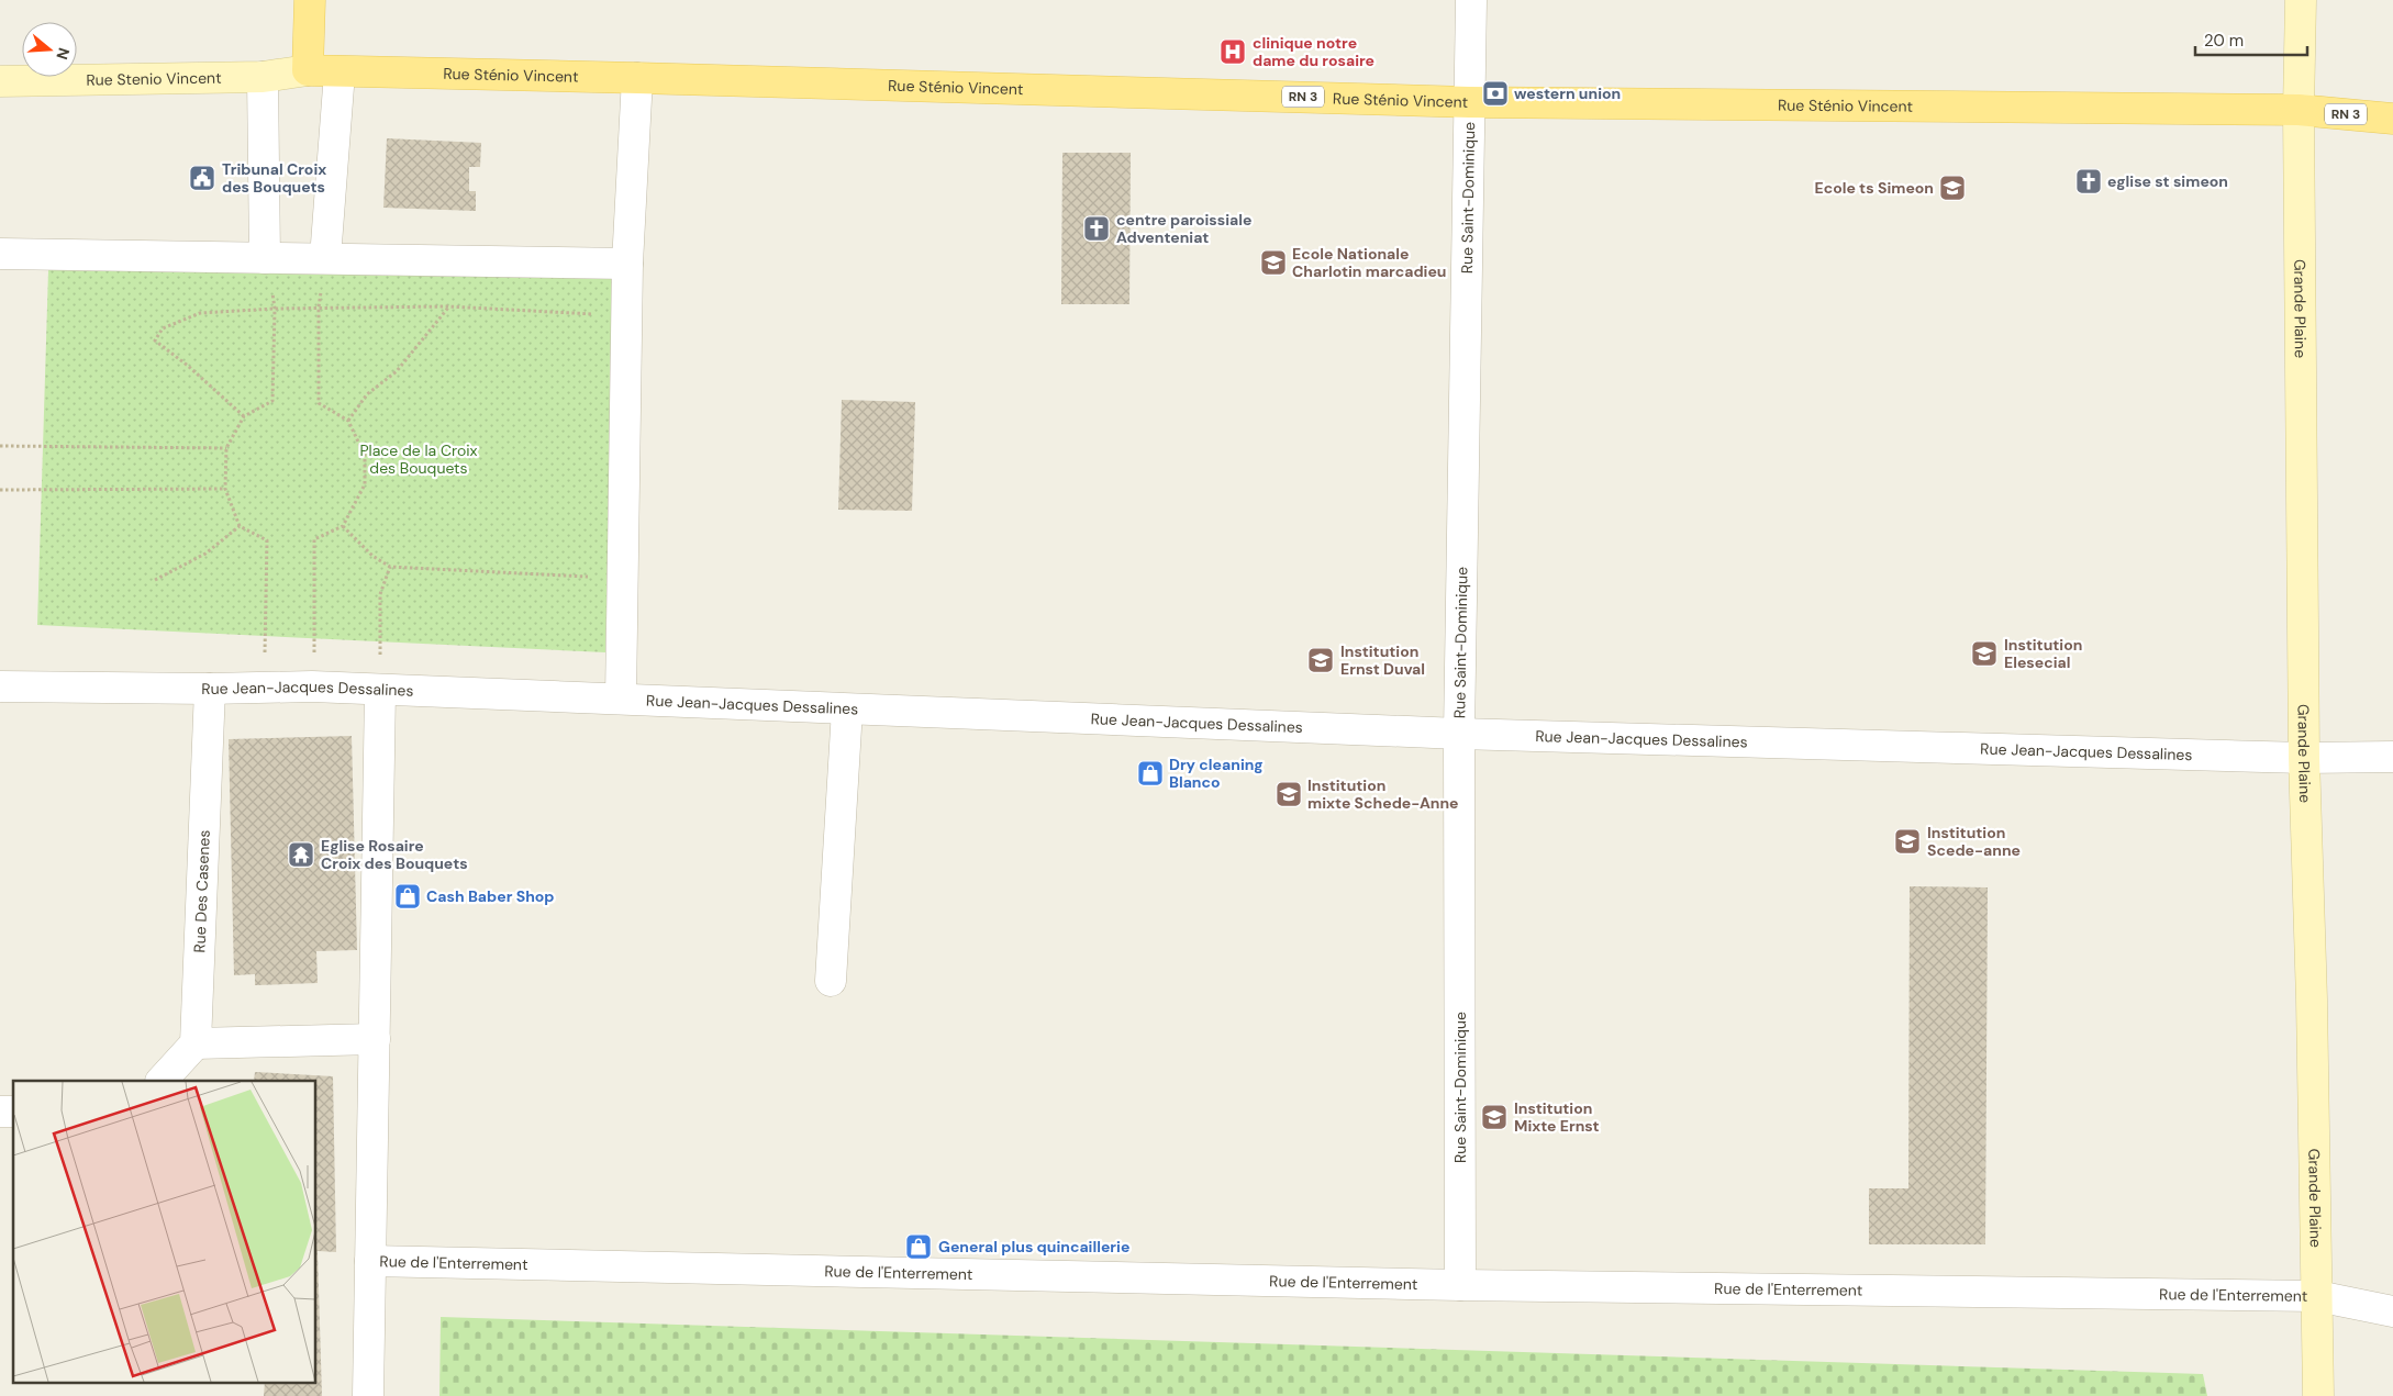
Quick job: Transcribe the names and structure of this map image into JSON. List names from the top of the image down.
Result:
{
  "streets": {
    "main road": ["Rue Sténio Vincent", "RN 3"],
    "street": [
      "Rue Stenio Vincent",
      "Rue Saint-Dominique",
      "Grande Plaine",
      "Rue Jean-Jacques Dessalines",
      "Rue Des Casenes",
      "Rue de l'Enterrement"
    ]
  },
  "crossings": [
    ["Rue Sténio Vincent", "Rue Stenio Vincent"],
    ["Rue Sténio Vincent", "Rue Saint-Dominique"],
    ["Rue Sténio Vincent", "Grande Plaine"],
    ["Rue Saint-Dominique", "Rue Jean-Jacques Dessalines"],
    ["Rue Saint-Dominique", "Rue de l'Enterrement"],
    ["Grande Plaine", "Rue Jean-Jacques Dessalines"],
    ["Grande Plaine", "Rue de l'Enterrement"],
    ["Rue Jean-Jacques Dessalines", "Rue Des Casenes"],
    ["Rue Jean-Jacques Dessalines", "Rue de l'Enterrement"]
  ],
  "parks": ["Place de la Croix des Bouquets"],
  "places": {
    "hospital": ["clinique notre dame du rosaire"],
    "bank": ["western union"],
    "public building": ["Tribunal Croix des Bouquets"],
    "church": ["eglise st simeon", "centre paroissiale Adventeniat"],
    "school or university": [
      "Ecole ts Simeon",
      "Ecole Nationale Charlotin marcadieu",
      "Institution Elesecial",
      "Institution Ernst Duval",
      "Institution mixte Schede-Anne",
      "Institution Scede-anne",
      "Institution Mixte Ernst"
    ],
    "shop": ["Dry cleaning Blanco", "Cash Baber Shop", "General plus quincaillerie"],
    "temple": ["Eglise Rosaire Croix des Bouquets"]
  },
  "scale_bar": "20 m",
  "north": "right"
}
